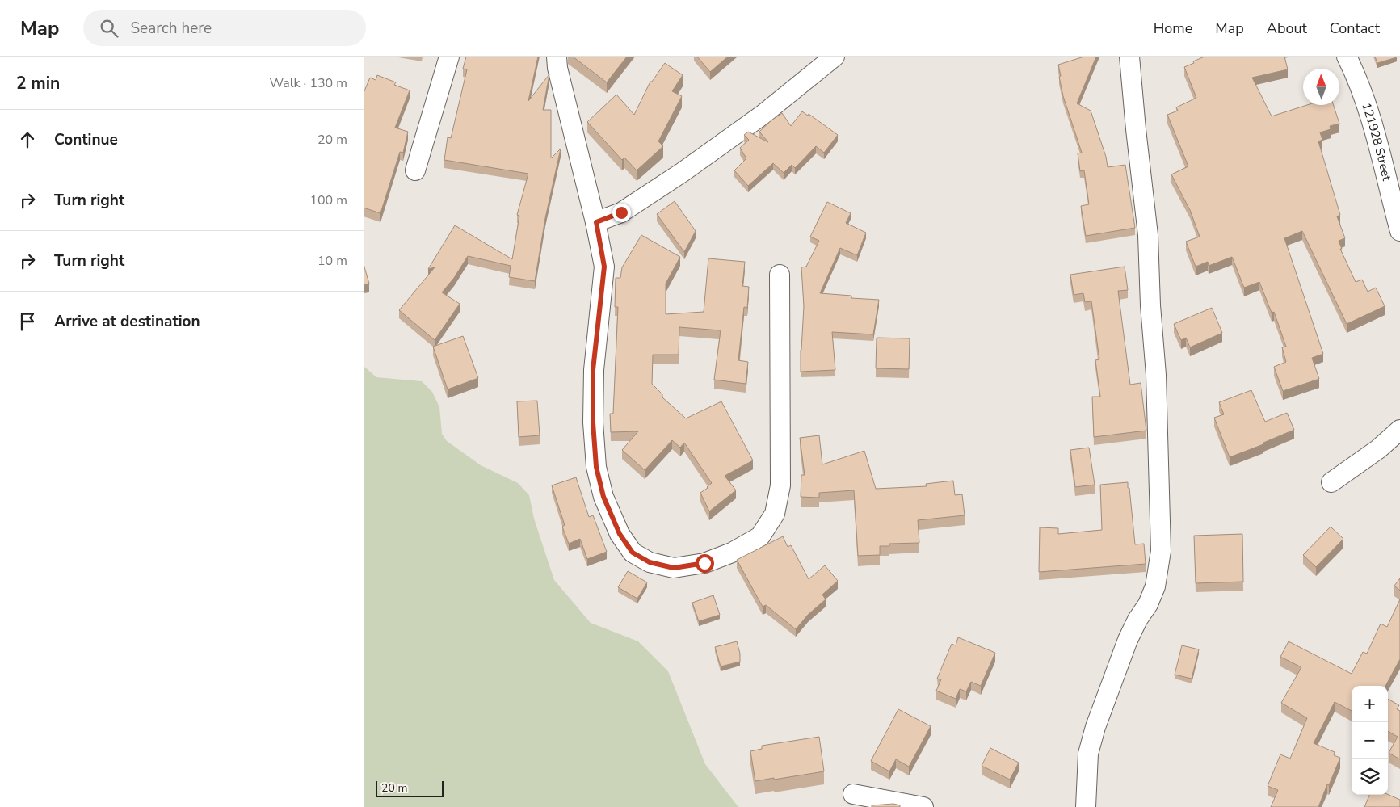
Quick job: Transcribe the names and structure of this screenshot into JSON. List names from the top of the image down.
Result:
{
  "streets": {
    "street": ["121928 Street"]
  },
  "scale_bar": "20 m",
  "north": "top",
  "page": {
    "header": "Map",
    "search": "Search here",
    "nav": [
      "Home",
      "Map",
      "About",
      "Contact"
    ],
    "heading": ["2 min", "Walk · 130 m"],
    "list": [
      ["Continue", "20 m"],
      ["Turn right", "100 m"],
      ["Turn right", "10 m"],
      "Arrive at destination"
    ],
    "map_buttons": ["+", "−"],
    "scale": "20 m"
  }
}
